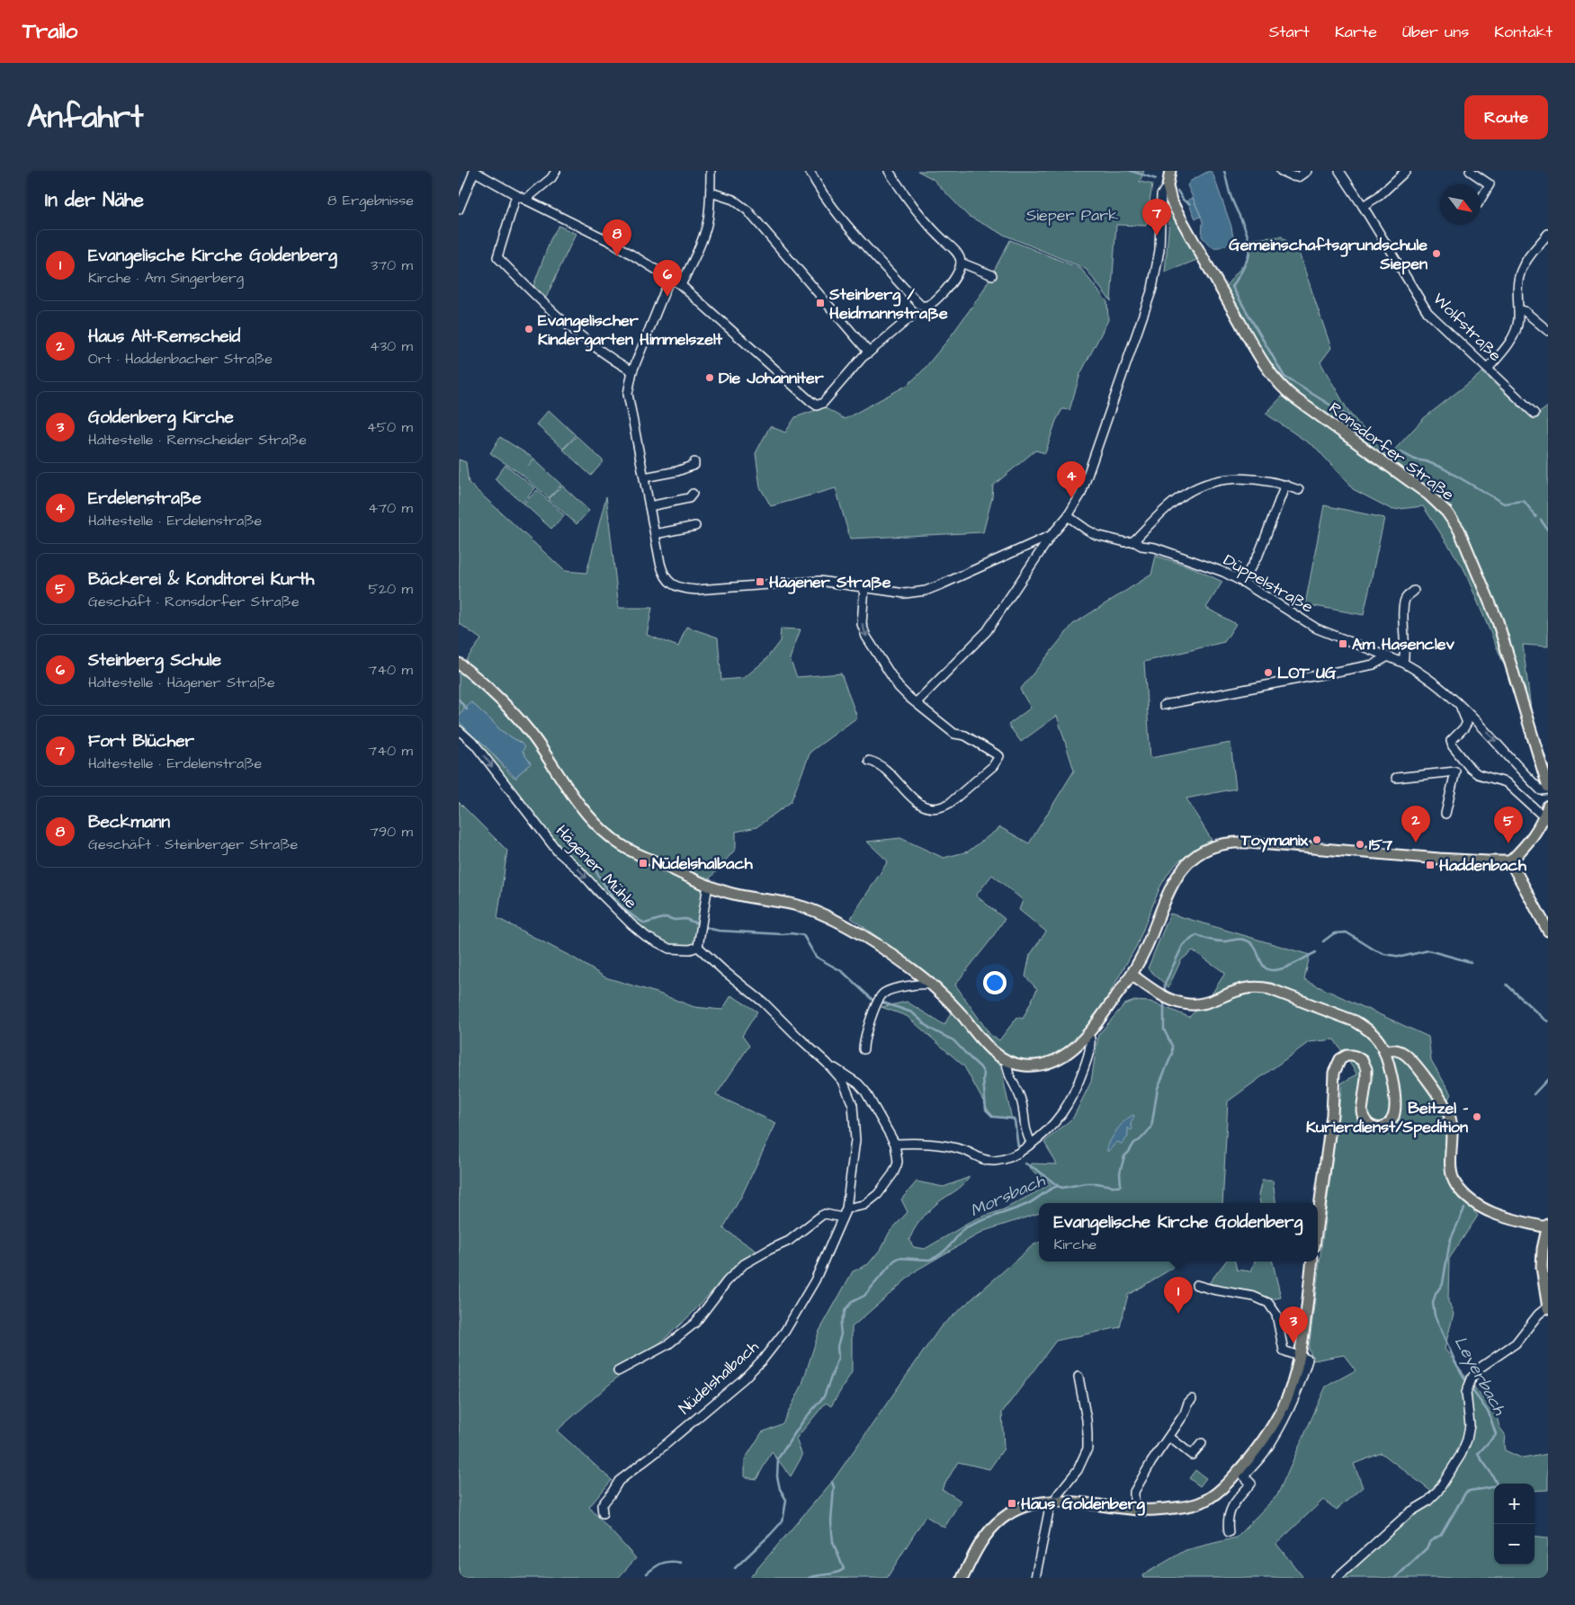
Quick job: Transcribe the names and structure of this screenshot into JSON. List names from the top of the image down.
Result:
{
  "streets": {
    "main road": ["Ronsdorfer Straße"],
    "street": [
      "Wolfstraße",
      "Düppelstraße",
      "Hägener Mühle",
      "Nüdelshalbach"
    ]
  },
  "crossings": [
    ["Ronsdorfer Straße", "Düppelstraße"],
    ["Hägener Mühle", "Nüdelshalbach"]
  ],
  "one_way": ["Hägener Mühle"],
  "water": ["Morsbach", "Leyerbach"],
  "parks": ["Sieper Park"],
  "places": {
    "other": [
      "Gemeinschaftsgrundschule Siepen",
      "Evangelischer Kindergarten Himmelszelt",
      "Die Johanniter",
      "LOT UG",
      "Toymanix",
      "157",
      "Beitzel - Kurierdienst/Spedition"
    ],
    "transit": [
      "Steinberg / Heidmannstraße",
      "Hägener Straße",
      "Am Hasenclev",
      "Nüdelshalbach",
      "Haddenbach",
      "Haus Goldenberg"
    ]
  },
  "north": "bottom right",
  "page": {
    "header": "Trailo",
    "nav": [
      "Start",
      "Karte",
      "Über uns",
      "Kontakt"
    ],
    "title": "Anfahrt",
    "buttons": "Route",
    "heading": ["In der Nähe", "8 Ergebnisse"],
    "pins": [
      "7",
      "8",
      "6",
      "4",
      "2",
      "5",
      "1",
      "3"
    ],
    "list": [
      {
        "mark": "1",
        "name": "Evangelische Kirche Goldenberg",
        "note": "Kirche · Am Singerberg",
        "value": "370 m"
      },
      {
        "mark": "2",
        "name": "Haus Alt-Remscheid",
        "note": "Ort · Haddenbacher Straße",
        "value": "430 m"
      },
      {
        "mark": "3",
        "name": "Goldenberg Kirche",
        "note": "Haltestelle · Remscheider Straße",
        "value": "450 m"
      },
      {
        "mark": "4",
        "name": "Erdelenstraße",
        "note": "Haltestelle · Erdelenstraße",
        "value": "470 m"
      },
      {
        "mark": "5",
        "name": "Bäckerei & Konditorei Kurth",
        "note": "Geschäft · Ronsdorfer Straße",
        "value": "520 m"
      },
      {
        "mark": "6",
        "name": "Steinberg Schule",
        "note": "Haltestelle · Hägener Straße",
        "value": "740 m"
      },
      {
        "mark": "7",
        "name": "Fort Blücher",
        "note": "Haltestelle · Erdelenstraße",
        "value": "740 m"
      },
      {
        "mark": "8",
        "name": "Beckmann",
        "note": "Geschäft · Steinberger Straße",
        "value": "790 m"
      }
    ],
    "popup": ["Evangelische Kirche Goldenberg", "Kirche"],
    "map_buttons": ["+", "−"]
  }
}
